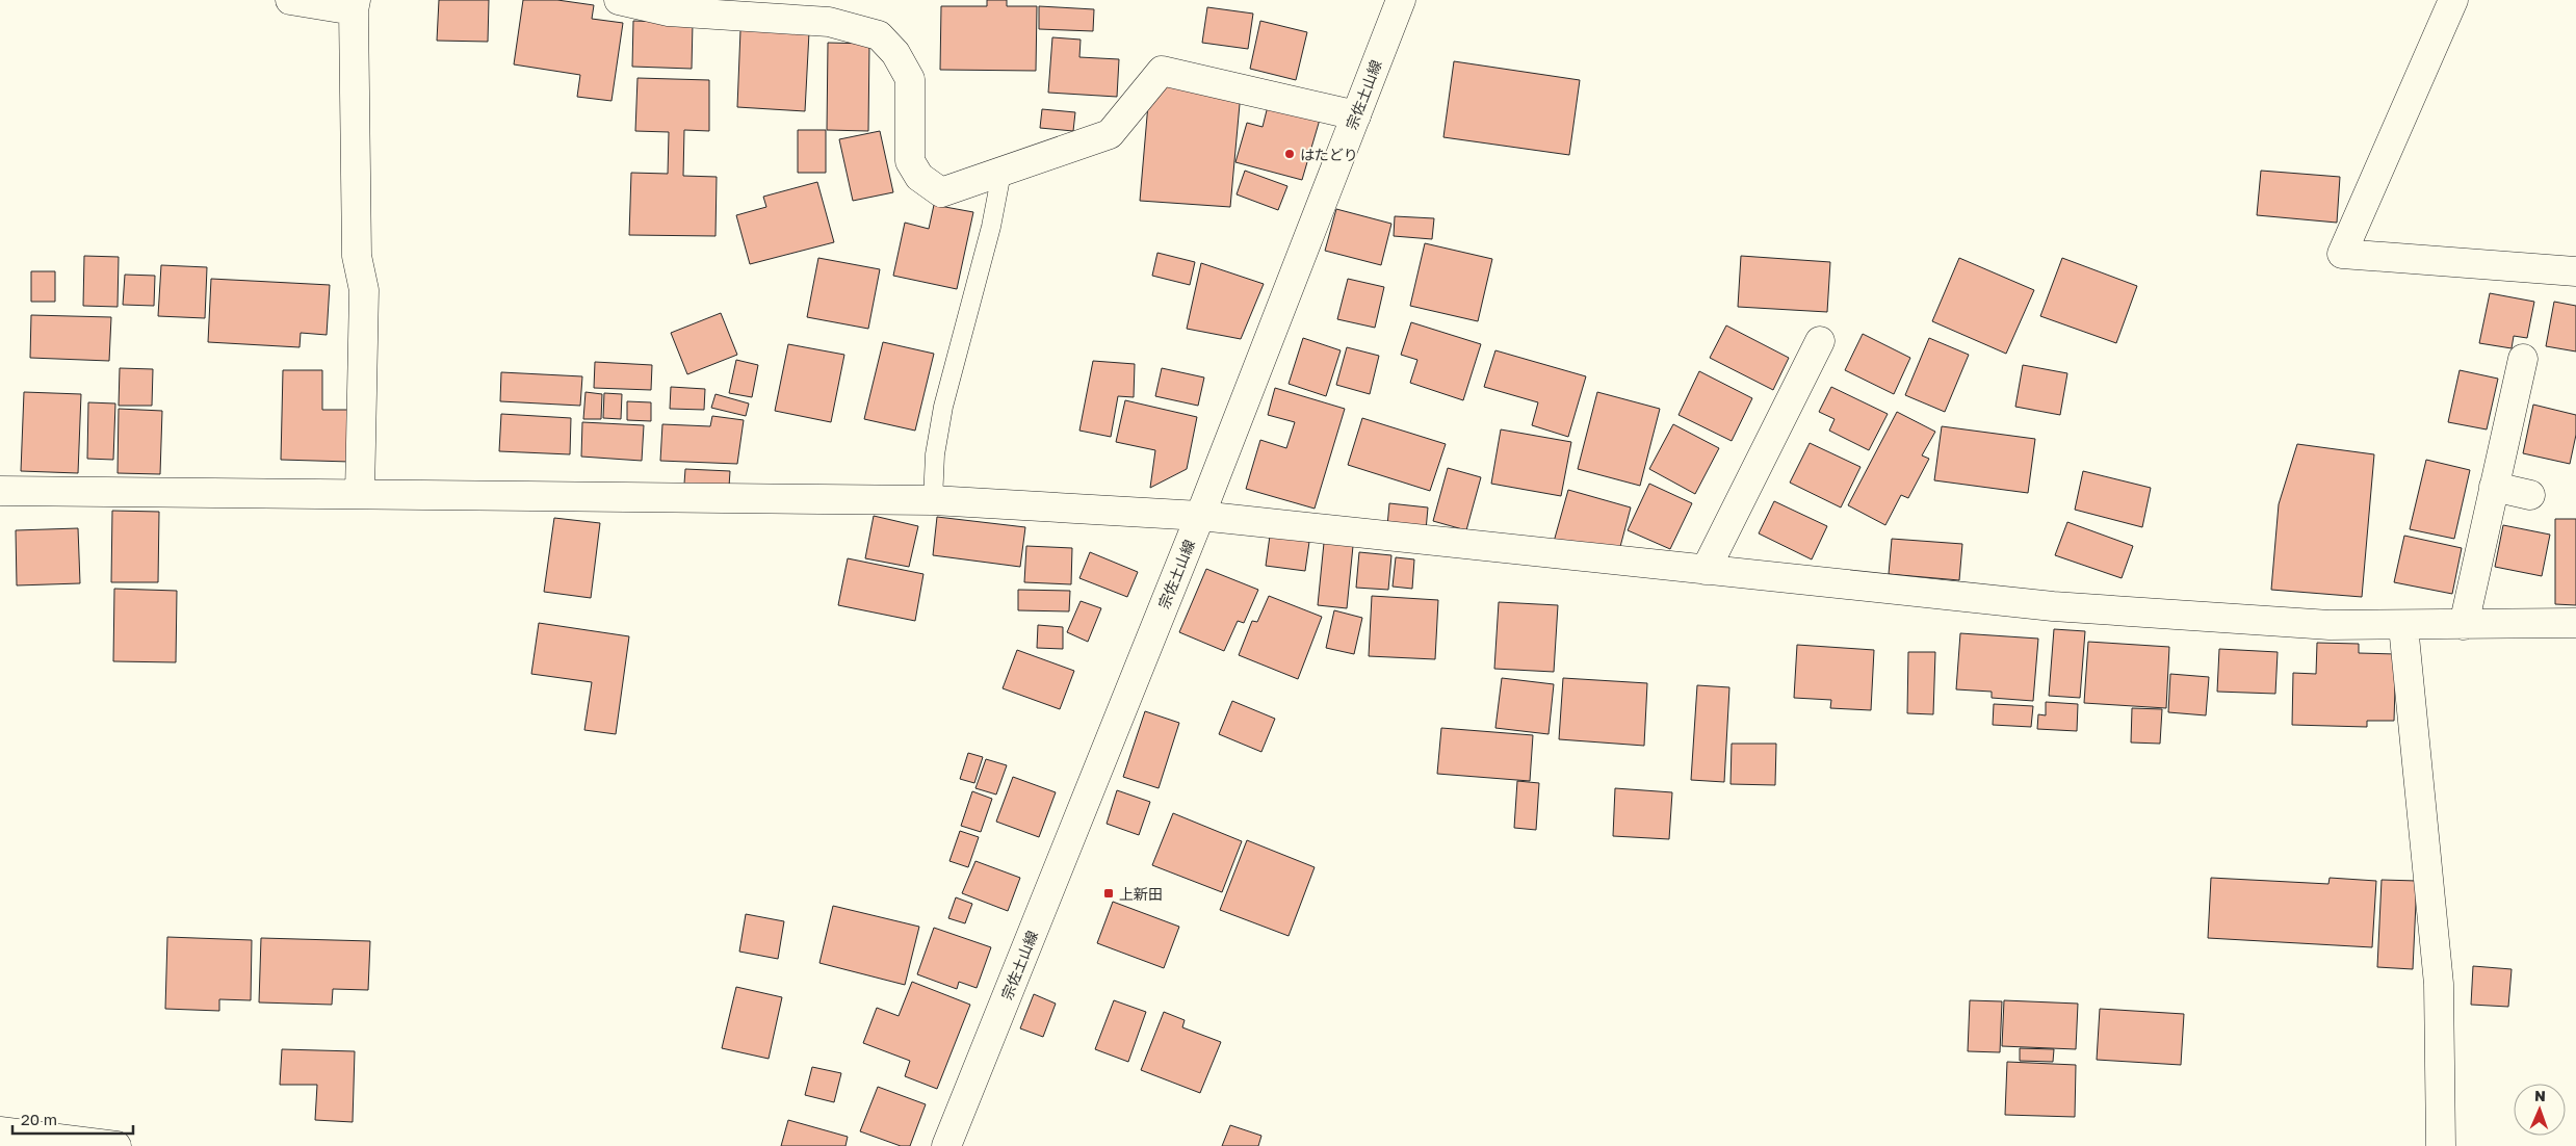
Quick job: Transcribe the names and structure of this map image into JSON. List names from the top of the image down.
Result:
{
  "streets": {
    "street": ["宗佐土山線"]
  },
  "places": {
    "other": ["はたどり"],
    "transit": ["上新田"]
  },
  "scale_bar": "20 m",
  "north": "top"
}
